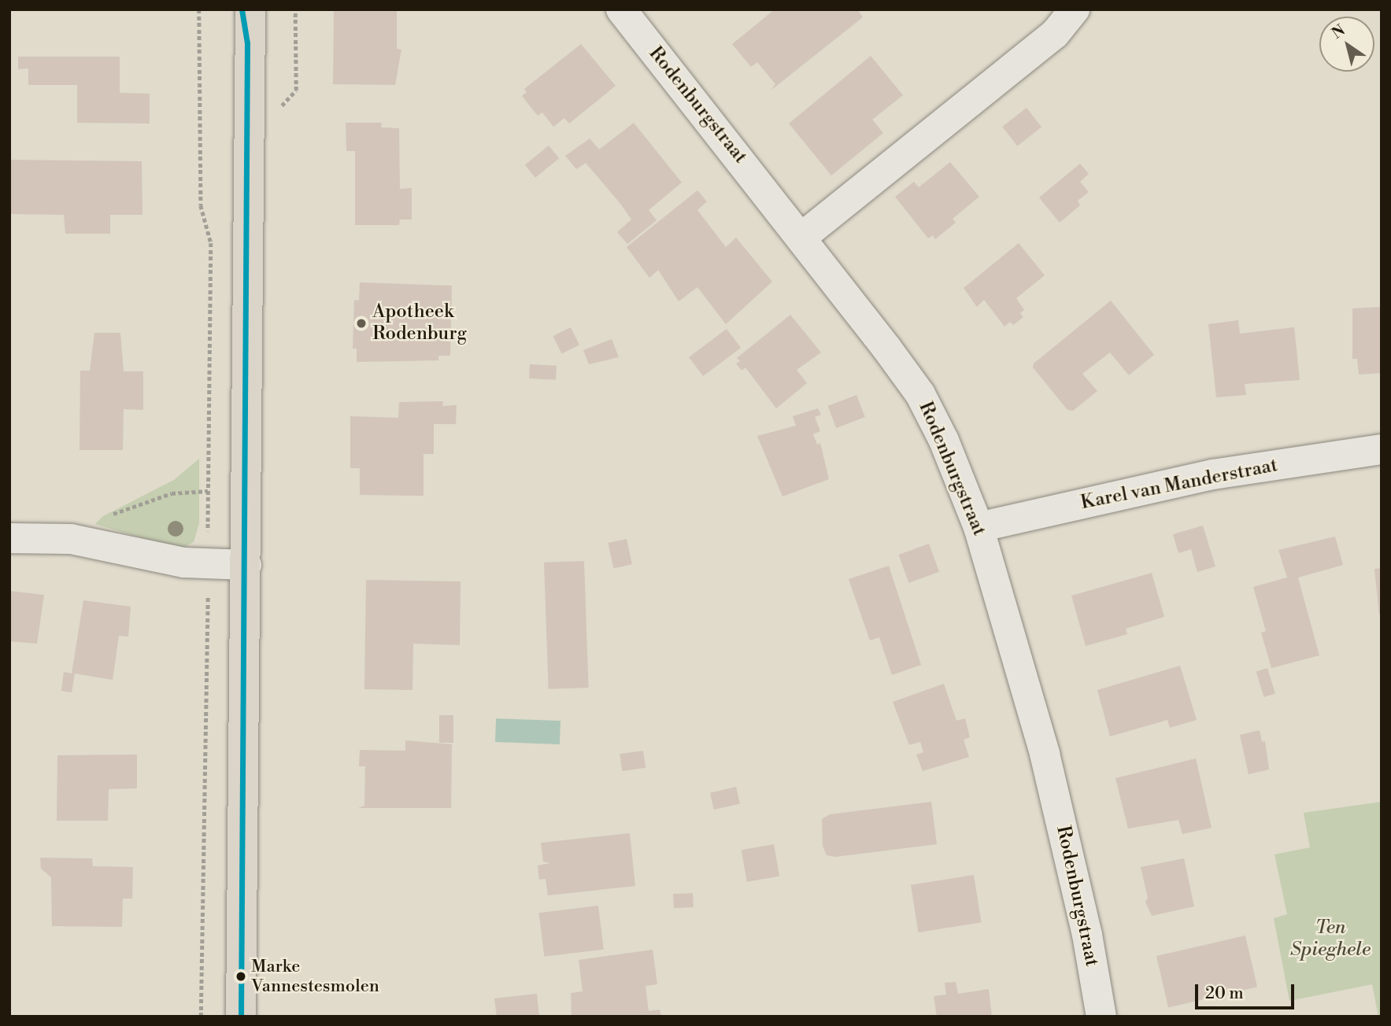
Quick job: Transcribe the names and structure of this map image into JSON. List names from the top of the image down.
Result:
{
  "streets": {
    "street": ["Rodenburgstraat", "Karel van Manderstraat"]
  },
  "crossings": [
    ["Rodenburgstraat", "Karel van Manderstraat"]
  ],
  "parks": ["Ten Spieghele"],
  "places": ["Apotheek Rodenburg", "Marke Vannestesmolen"],
  "scale_bar": "20 m",
  "north": "top left"
}
